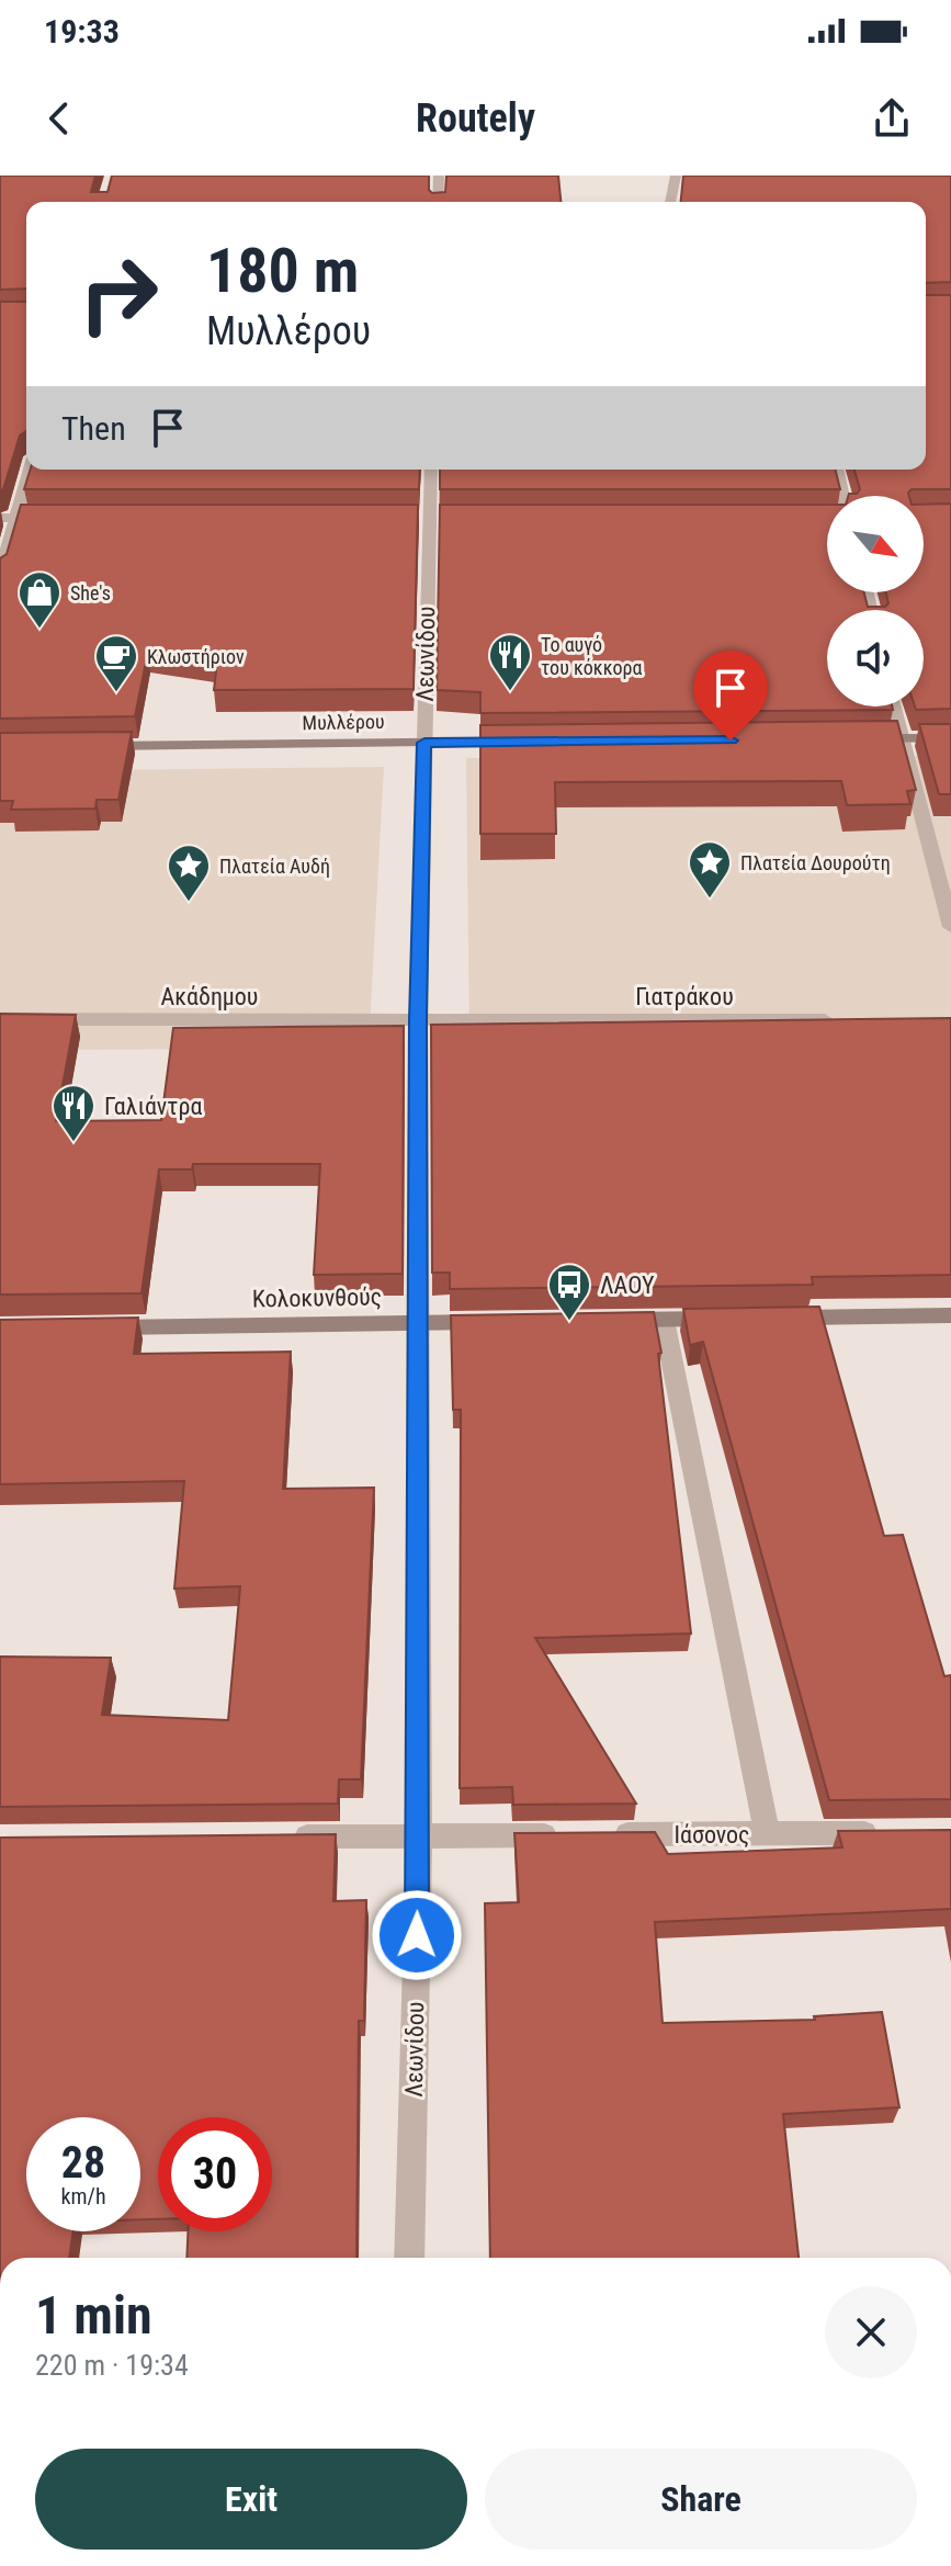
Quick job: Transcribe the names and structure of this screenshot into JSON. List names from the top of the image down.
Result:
{
  "streets": {
    "street": [
      "Λεωνίδου",
      "Μυλλέρου",
      "Ακάδημου",
      "Γιατράκου",
      "Κολοκυνθούς",
      "Ιάσονος"
    ]
  },
  "crossings": [
    ["Λεωνίδου", "Μυλλέρου"],
    ["Λεωνίδου", "Ακάδημου"],
    ["Λεωνίδου", "Γιατράκου"],
    ["Λεωνίδου", "Κολοκυνθούς"],
    ["Ακάδημου", "Γιατράκου"]
  ],
  "places": {
    "shop": ["She's"],
    "restaurant": ["Το αυγό του κόκκορα", "Γαλιάντρα"],
    "cafe": ["Κλωστήριον"],
    "place": ["Πλατεία Δουρούτη", "Πλατεία Αυδή"],
    "bus stop": ["ΛΑΟΥ"]
  },
  "north": "bottom right",
  "page": {
    "status": "19:33",
    "header": "Routely",
    "turn": ["180 m", "Μυλλέρου"],
    "then": "Then",
    "speed": "28 km/h",
    "limit": "30",
    "heading": ["1 min", "220 m · 19:34"],
    "buttons": ["Exit", "Share"]
  }
}
